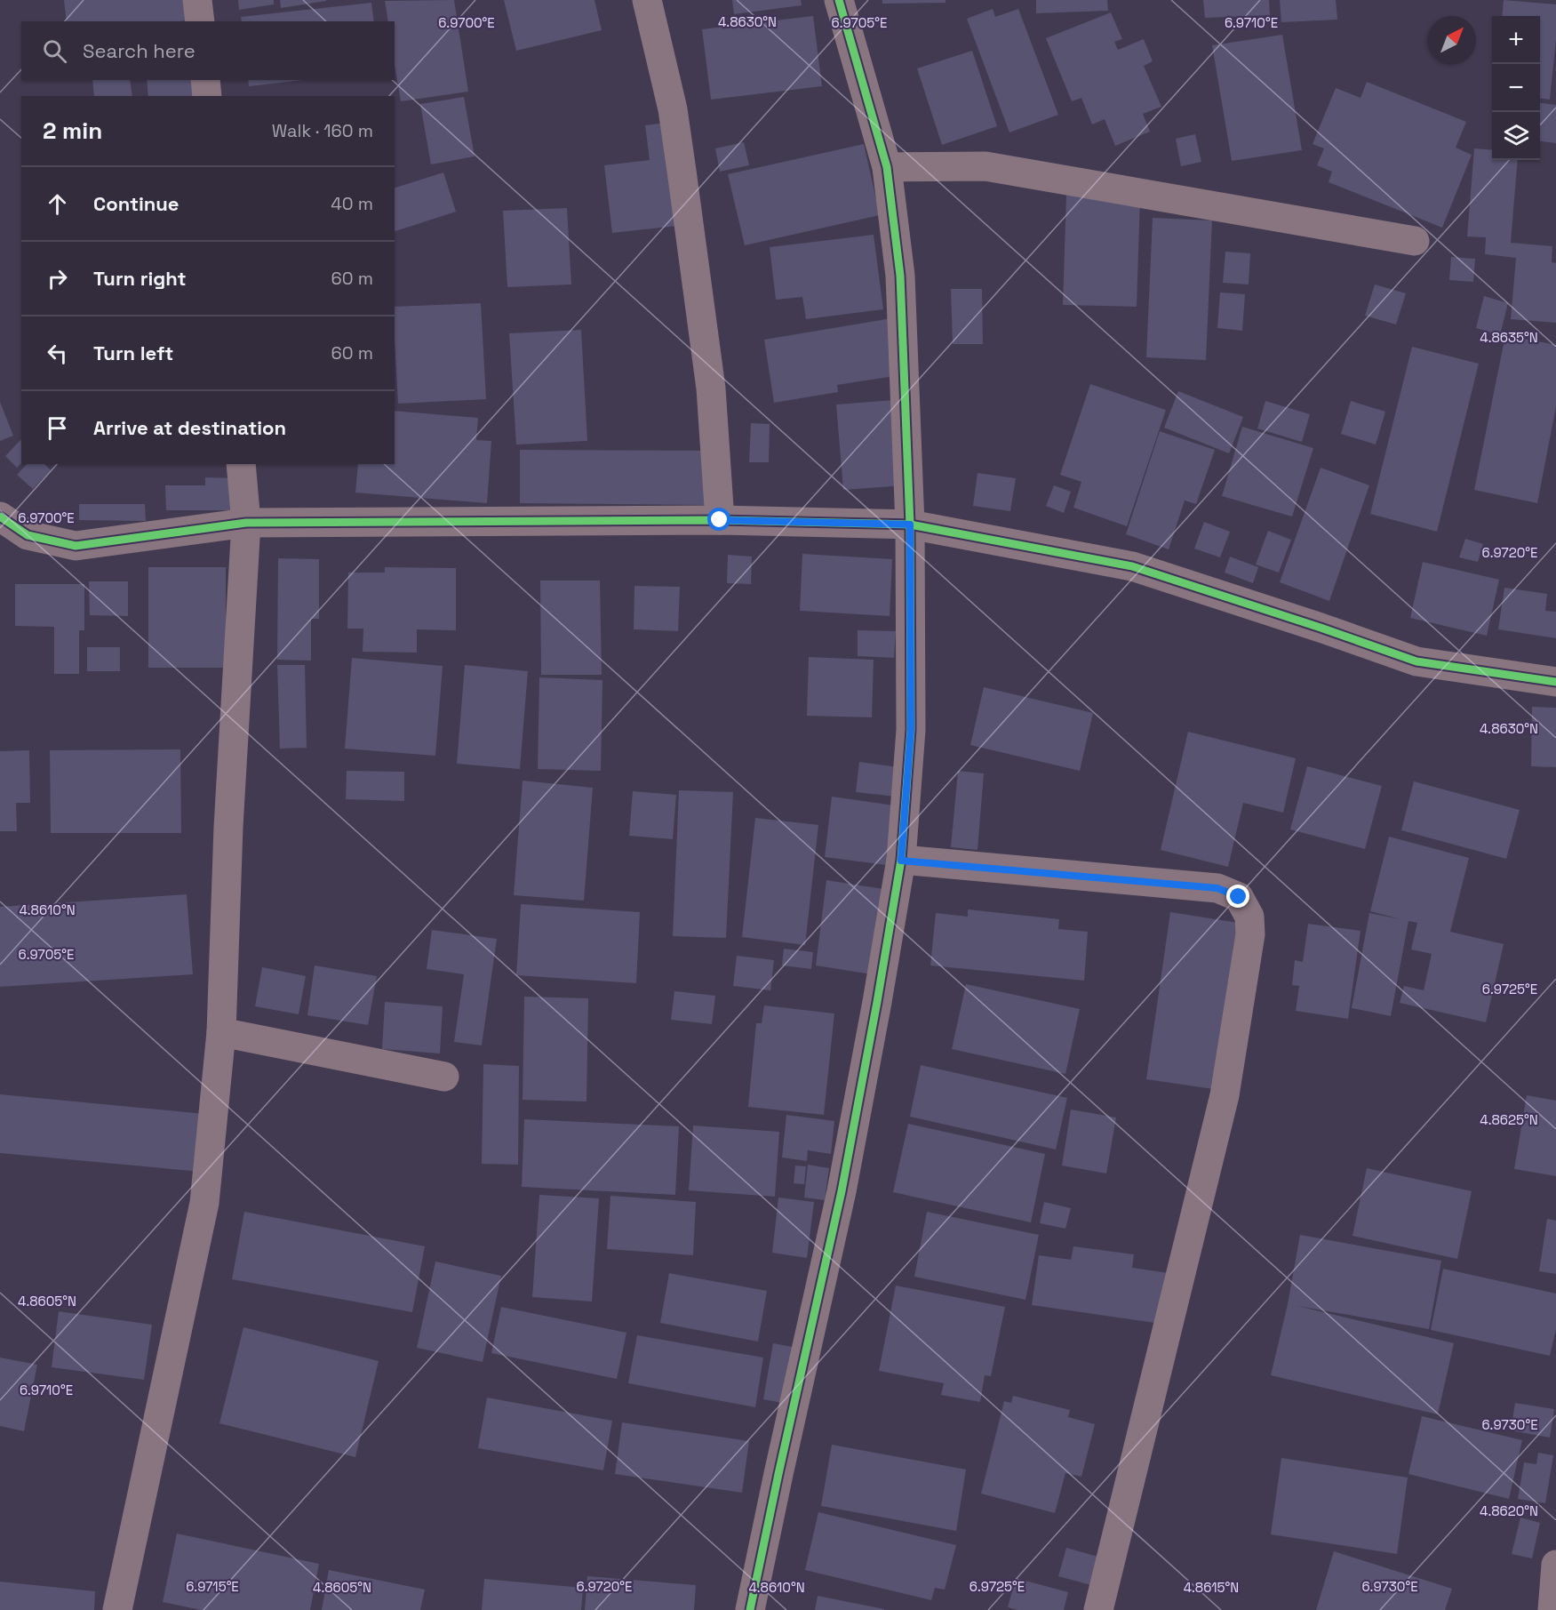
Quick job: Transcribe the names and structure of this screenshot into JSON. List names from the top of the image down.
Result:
{
  "north": "top right",
  "page": {
    "map_buttons": ["+", "−"],
    "search": "Search here",
    "heading": ["2 min", "Walk · 160 m"],
    "list": [
      ["Continue", "40 m"],
      ["Turn right", "60 m"],
      ["Turn left", "60 m"],
      "Arrive at destination"
    ]
  },
  "coordinates": [
    "4.8630°N",
    "6.9700°E",
    "6.9705°E",
    "6.9710°E",
    "4.8635°N",
    "6.9720°E",
    "4.8610°N",
    "6.9725°E",
    "4.8625°N",
    "4.8605°N",
    "6.9730°E",
    "4.8620°N",
    "6.9715°E",
    "4.8615°N"
  ]
}
